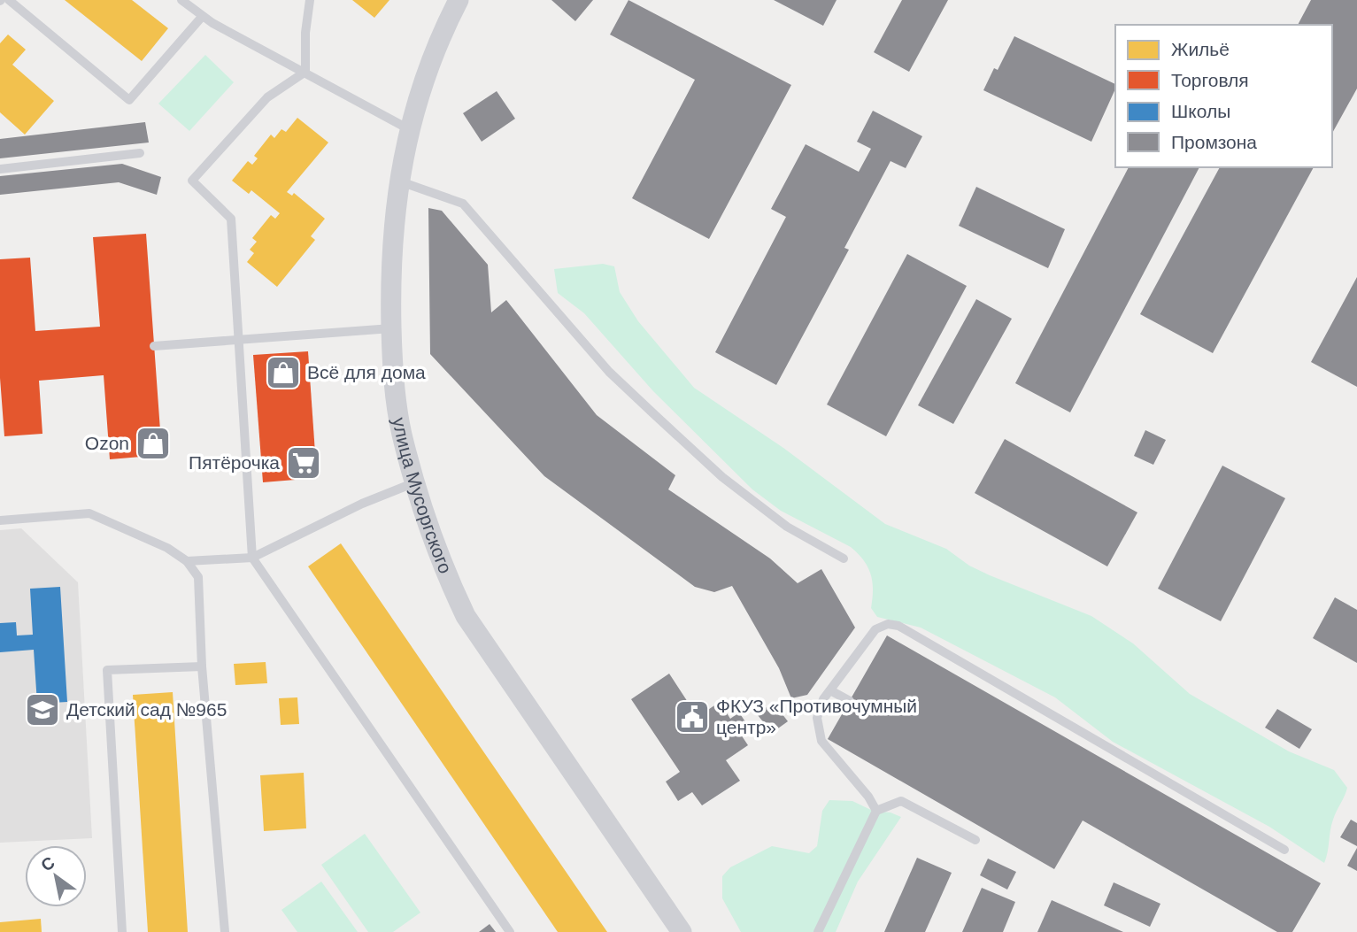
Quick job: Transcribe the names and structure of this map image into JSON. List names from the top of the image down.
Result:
{
  "streets": {
    "street": ["улица Мусоргского"]
  },
  "places": {
    "shop": ["Всё для дома", "Ozon"],
    "supermarket": ["Пятёрочка"],
    "school or university": ["Детский сад №965"],
    "public building": ["ФКУЗ «Противочумный центр»"]
  },
  "legend": [
    "Жильё",
    "Торговля",
    "Школы",
    "Промзона"
  ],
  "north": "top left"
}
